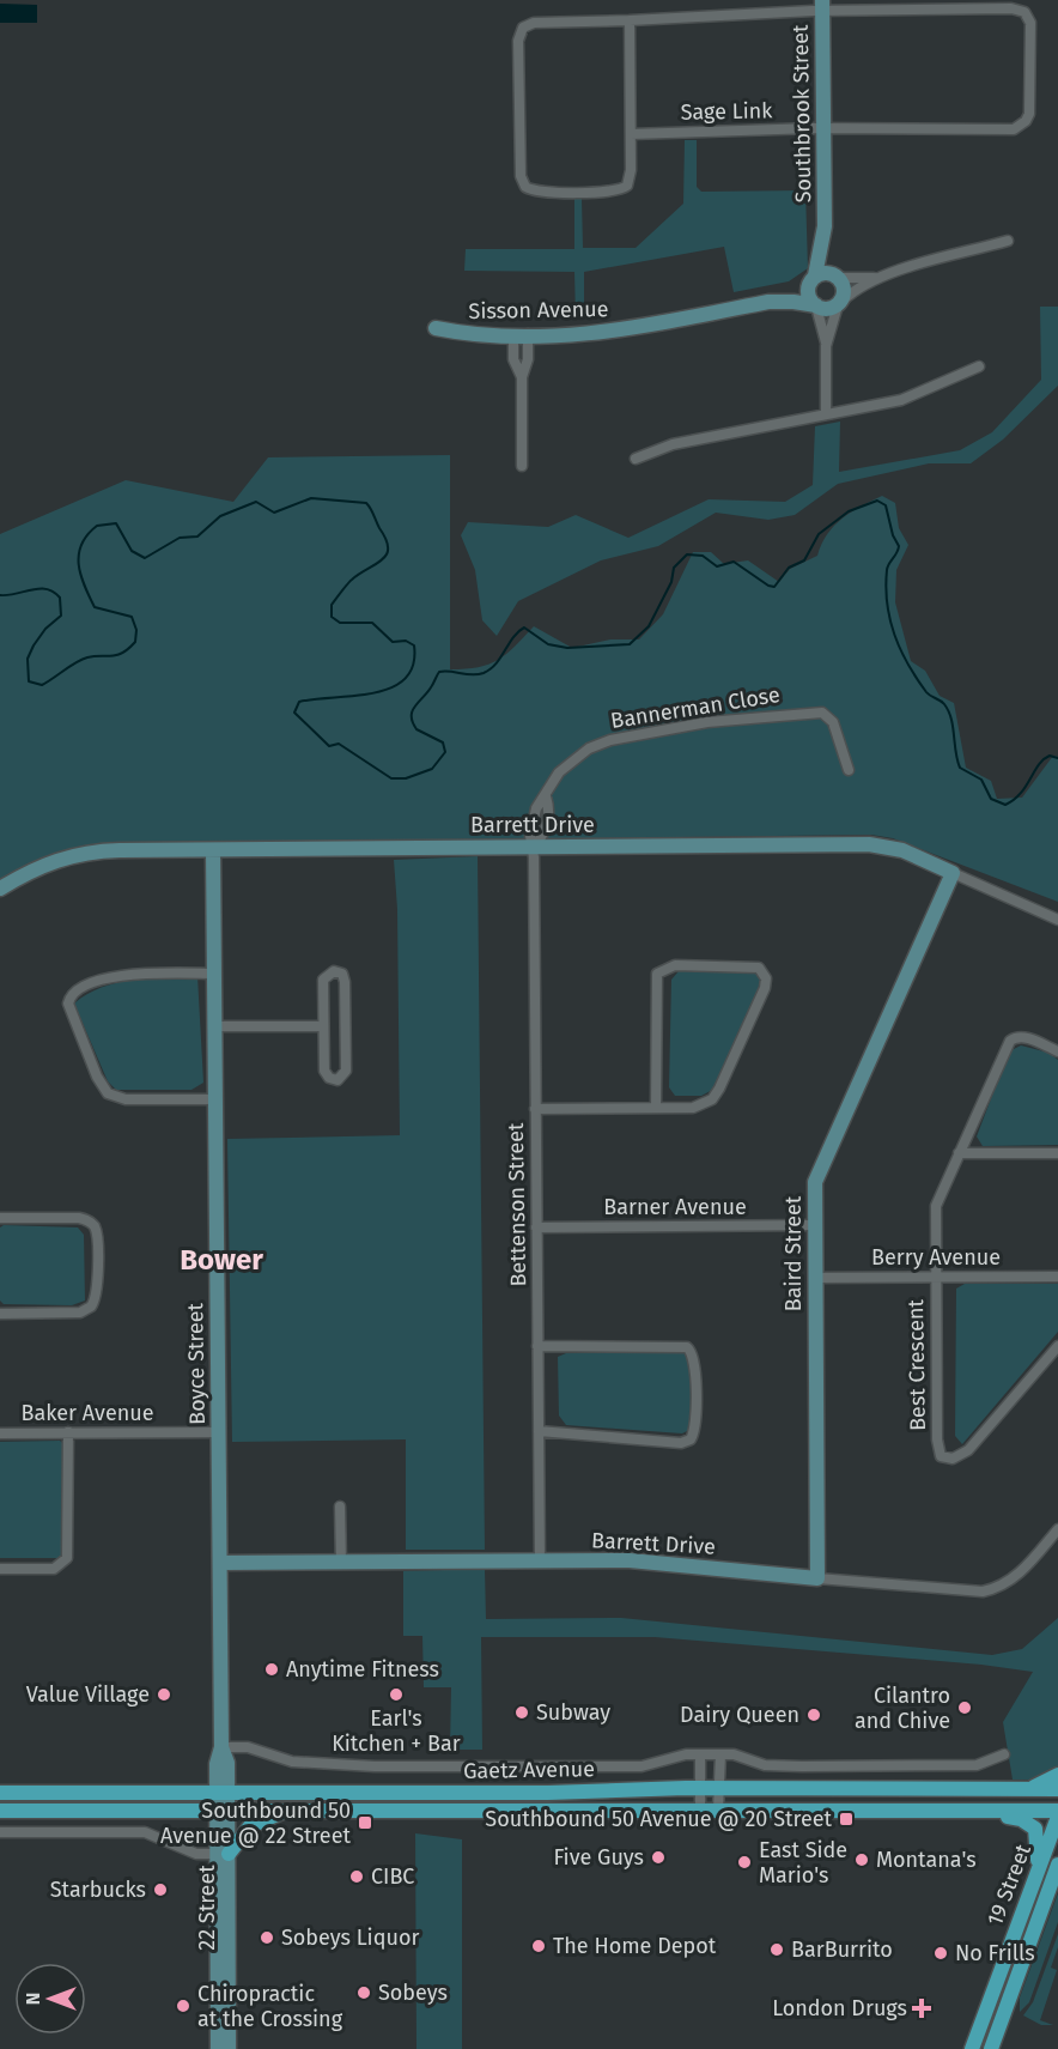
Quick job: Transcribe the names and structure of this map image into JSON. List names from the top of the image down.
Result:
{
  "streets": {
    "main road": ["Gaetz Avenue", "19 Street"],
    "street": [
      "Sage Link",
      "Southbrook Street",
      "Sisson Avenue",
      "Bannerman Close",
      "Barrett Drive",
      "Bettenson Street",
      "Barner Avenue",
      "Baird Street",
      "Berry Avenue",
      "Boyce Street",
      "Best Crescent",
      "Baker Avenue",
      "22 Street"
    ]
  },
  "crossings": [
    ["Sage Link", "Southbrook Street"],
    ["Southbrook Street", "Sisson Avenue"],
    ["Bannerman Close", "Bettenson Street"],
    ["Barrett Drive", "Bettenson Street"],
    ["Barrett Drive", "Baird Street"],
    ["Barrett Drive", "Boyce Street"],
    ["Bettenson Street", "Barner Avenue"],
    ["Barner Avenue", "Baird Street"],
    ["Baird Street", "Berry Avenue"],
    ["Berry Avenue", "Best Crescent"],
    ["Boyce Street", "Baker Avenue"],
    ["Boyce Street", "Gaetz Avenue"],
    ["Boyce Street", "22 Street"],
    ["Gaetz Avenue", "22 Street"]
  ],
  "districts": ["Bower"],
  "places": {
    "other": [
      "Anytime Fitness",
      "Value Village",
      "Earl's Kitchen + Bar",
      "Cilantro and Chive",
      "Subway",
      "Dairy Queen",
      "Five Guys",
      "Montana's",
      "East Side Mario's",
      "CIBC",
      "Starbucks",
      "Sobeys Liquor",
      "The Home Depot",
      "BarBurrito",
      "No Frills",
      "Sobeys",
      "Chiropractic at the Crossing"
    ],
    "transit": ["Southbound 50 Avenue @ 20 Street", "Southbound 50 Avenue @ 22 Street"],
    "health": ["London Drugs"]
  },
  "north": "left"
}
